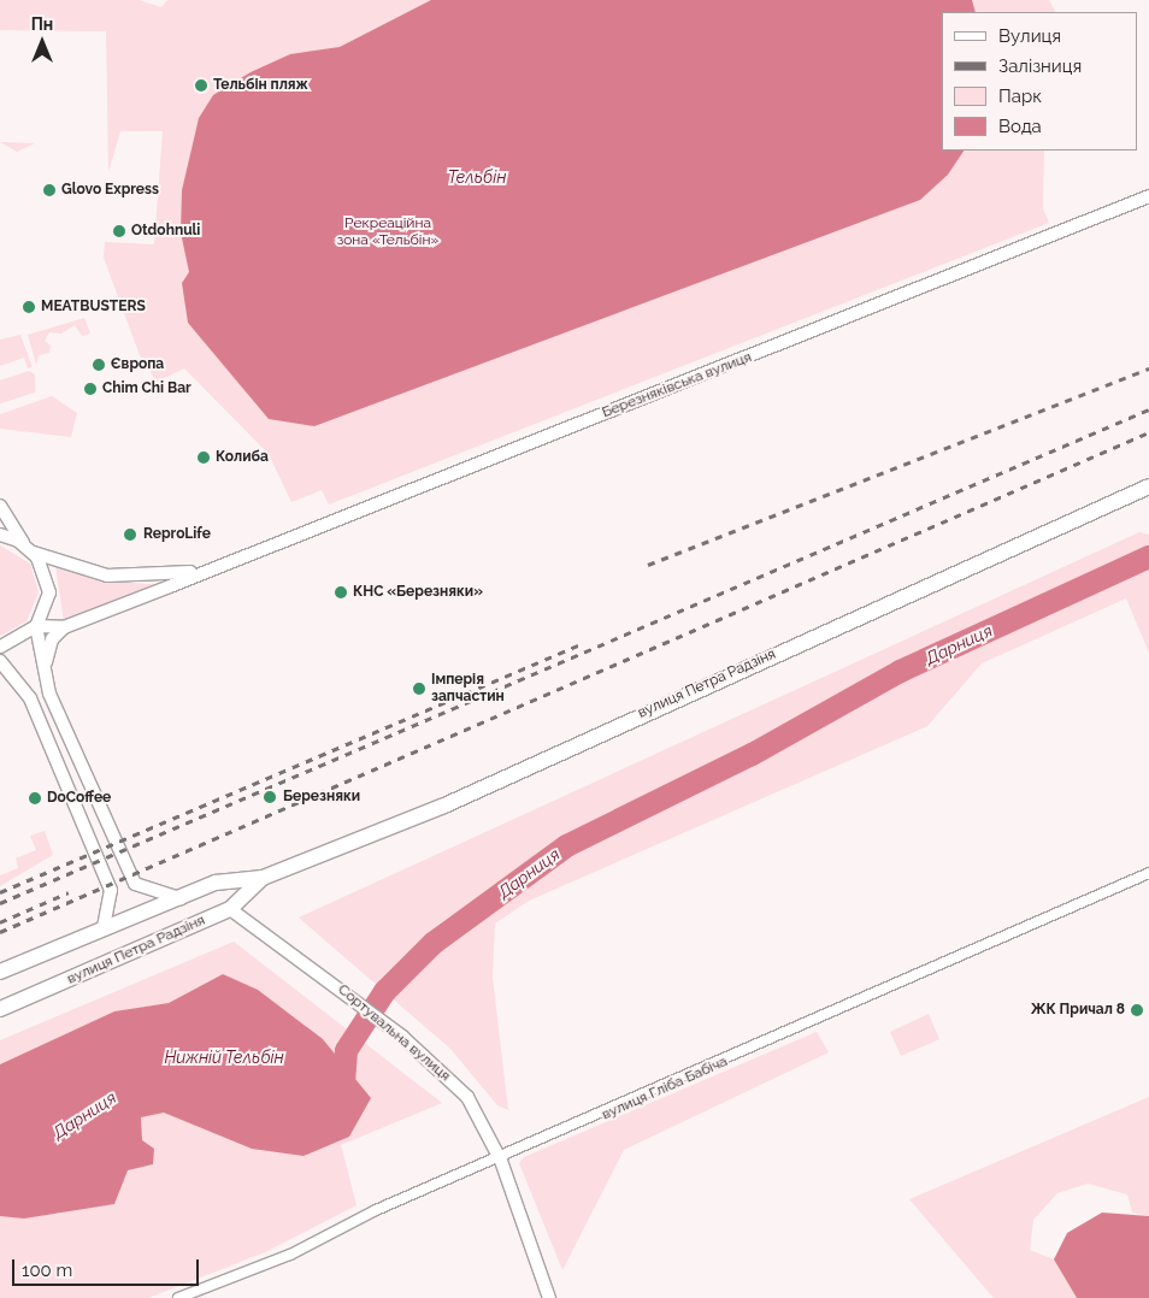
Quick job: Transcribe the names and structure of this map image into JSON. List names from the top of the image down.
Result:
{
  "streets": {
    "main road": ["вулиця Петра Радзіня"],
    "street": ["Березняківська вулиця", "Сортувальна вулиця", "вулиця Гліба Бабіча"]
  },
  "crossings": [
    ["вулиця Петра Радзіня", "Сортувальна вулиця"],
    ["Сортувальна вулиця", "вулиця Гліба Бабіча"]
  ],
  "water": ["Тельбін", "Дарниця", "Нижній Тельбін"],
  "parks": ["Рекреаційна зона «Тельбін»"],
  "places": [
    "Тельбін пляж",
    "Glovo Express",
    "Otdohnuli",
    "MEATBUSTERS",
    "Європа",
    "Chim Chi Bar",
    "Колиба",
    "ReproLife",
    "КНС «Березняки»",
    "Імперія запчастин",
    "Березняки",
    "DoCoffee",
    "ЖК Причал 8"
  ],
  "legend": [
    "Вулиця",
    "Залізниця",
    "Парк",
    "Вода"
  ],
  "scale_bar": "100 m",
  "north": "top"
}
